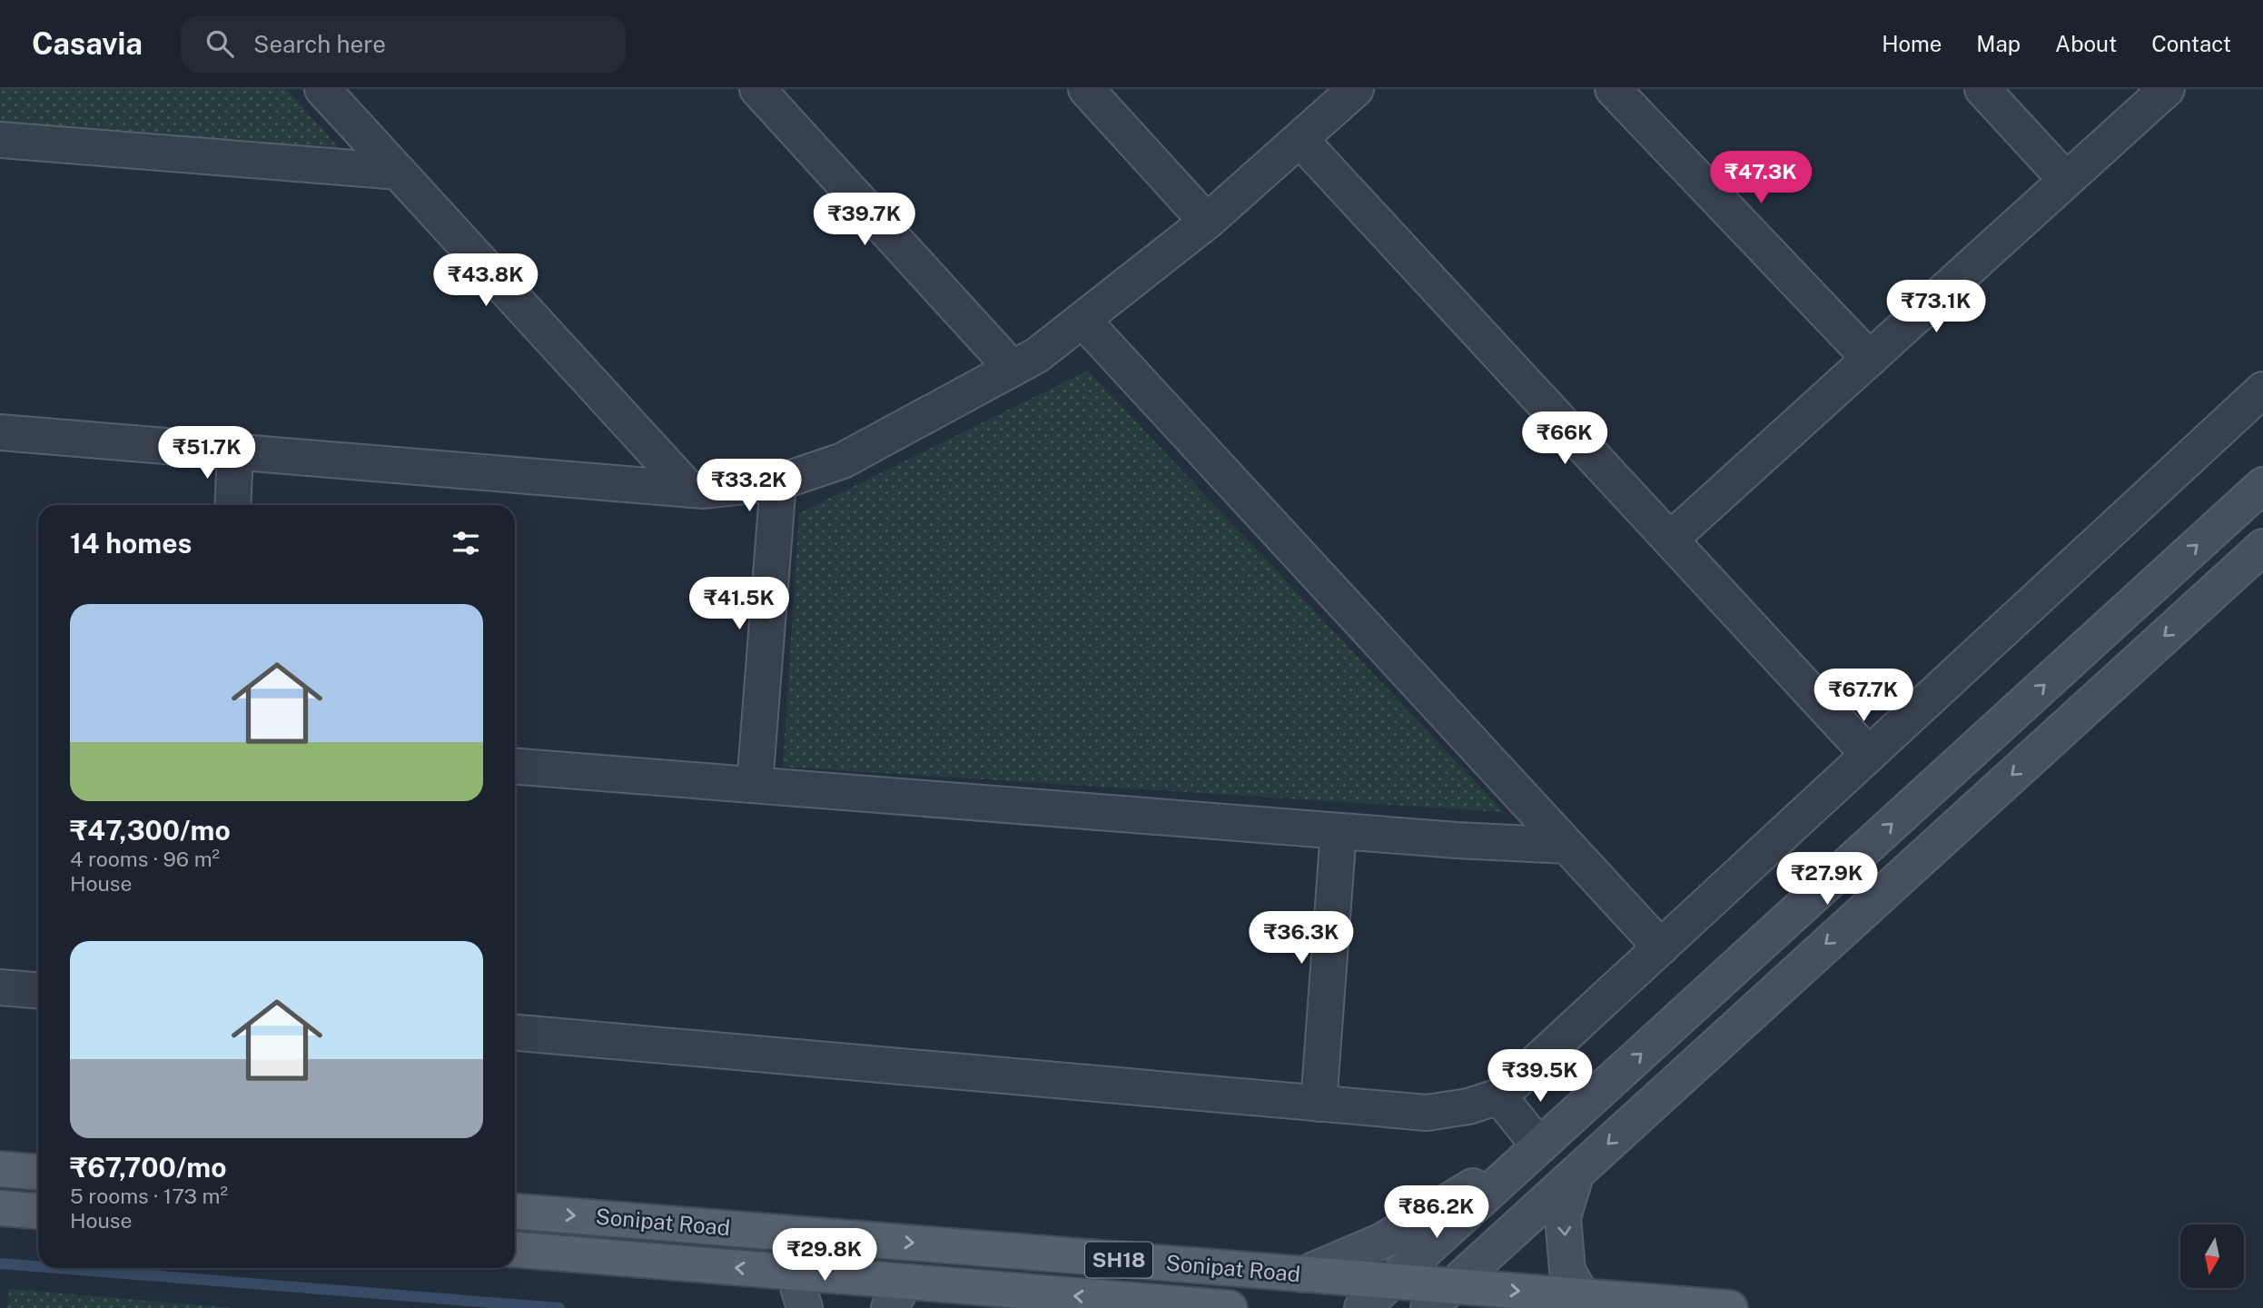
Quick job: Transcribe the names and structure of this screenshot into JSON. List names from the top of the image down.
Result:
{
  "streets": {
    "main road": ["Sonipat Road", "SH18"]
  },
  "north": "bottom",
  "page": {
    "header": "Casavia",
    "search": "Search here",
    "nav": [
      "Home",
      "Map",
      "About",
      "Contact"
    ],
    "price": [
      "₹47.3K",
      "₹39.7K",
      "₹43.8K",
      "₹73.1K",
      "₹66K",
      "₹51.7K",
      "₹33.2K",
      "₹41.5K",
      "₹67.7K",
      "₹27.9K",
      "₹36.3K",
      "₹39.5K",
      "₹86.2K",
      "₹29.8K"
    ],
    "heading": "14 homes",
    "list": [
      {
        "name": "₹47,300/mo",
        "note": "4 rooms · 96 m² · House"
      },
      {
        "name": "₹67,700/mo",
        "note": "5 rooms · 173 m² · House"
      }
    ]
  }
}
